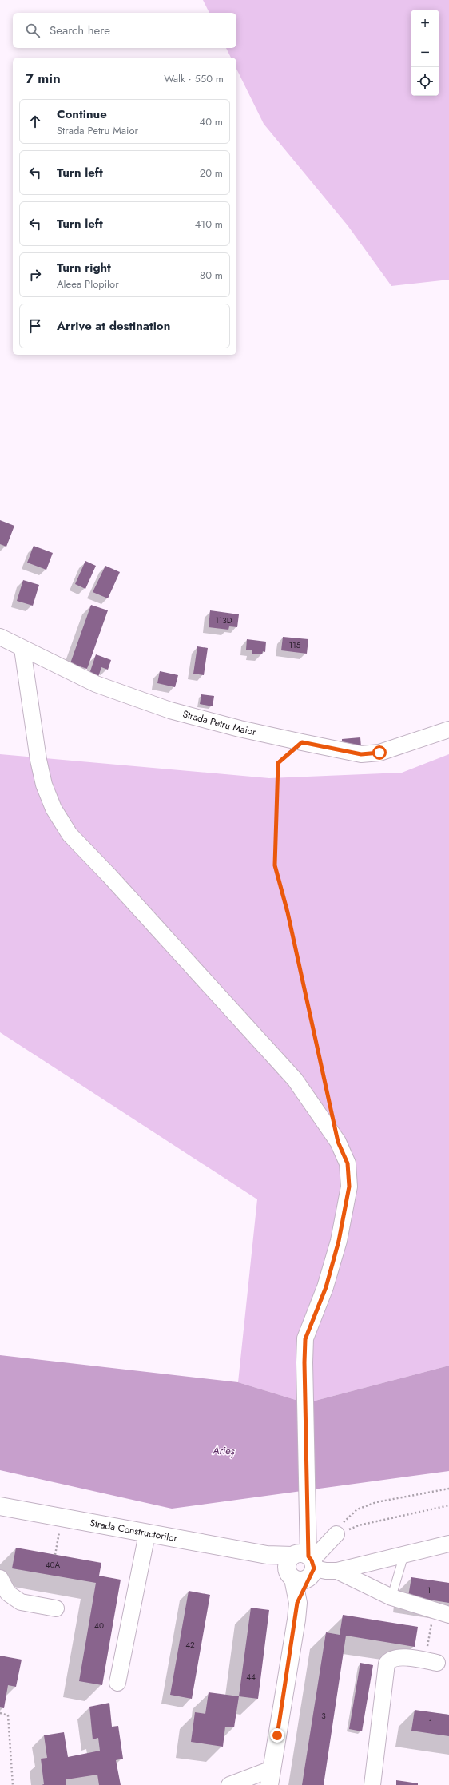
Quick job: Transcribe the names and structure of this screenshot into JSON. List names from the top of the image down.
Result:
{
  "streets": {
    "street": ["Strada Petru Maior", "Strada Constructorilor"]
  },
  "water": ["Arieș"],
  "house_numbers": [
    "113D",
    "115",
    "40A",
    "1",
    "40",
    "42",
    "44",
    "3",
    "1"
  ],
  "page": {
    "map_buttons": ["+", "−"],
    "search": "Search here",
    "heading": ["7 min", "Walk · 550 m"],
    "list": [
      ["Continue", "Strada Petru Maior", "40 m"],
      ["Turn left", "20 m"],
      ["Turn left", "410 m"],
      ["Turn right", "Aleea Plopilor", "80 m"],
      "Arrive at destination"
    ]
  }
}
